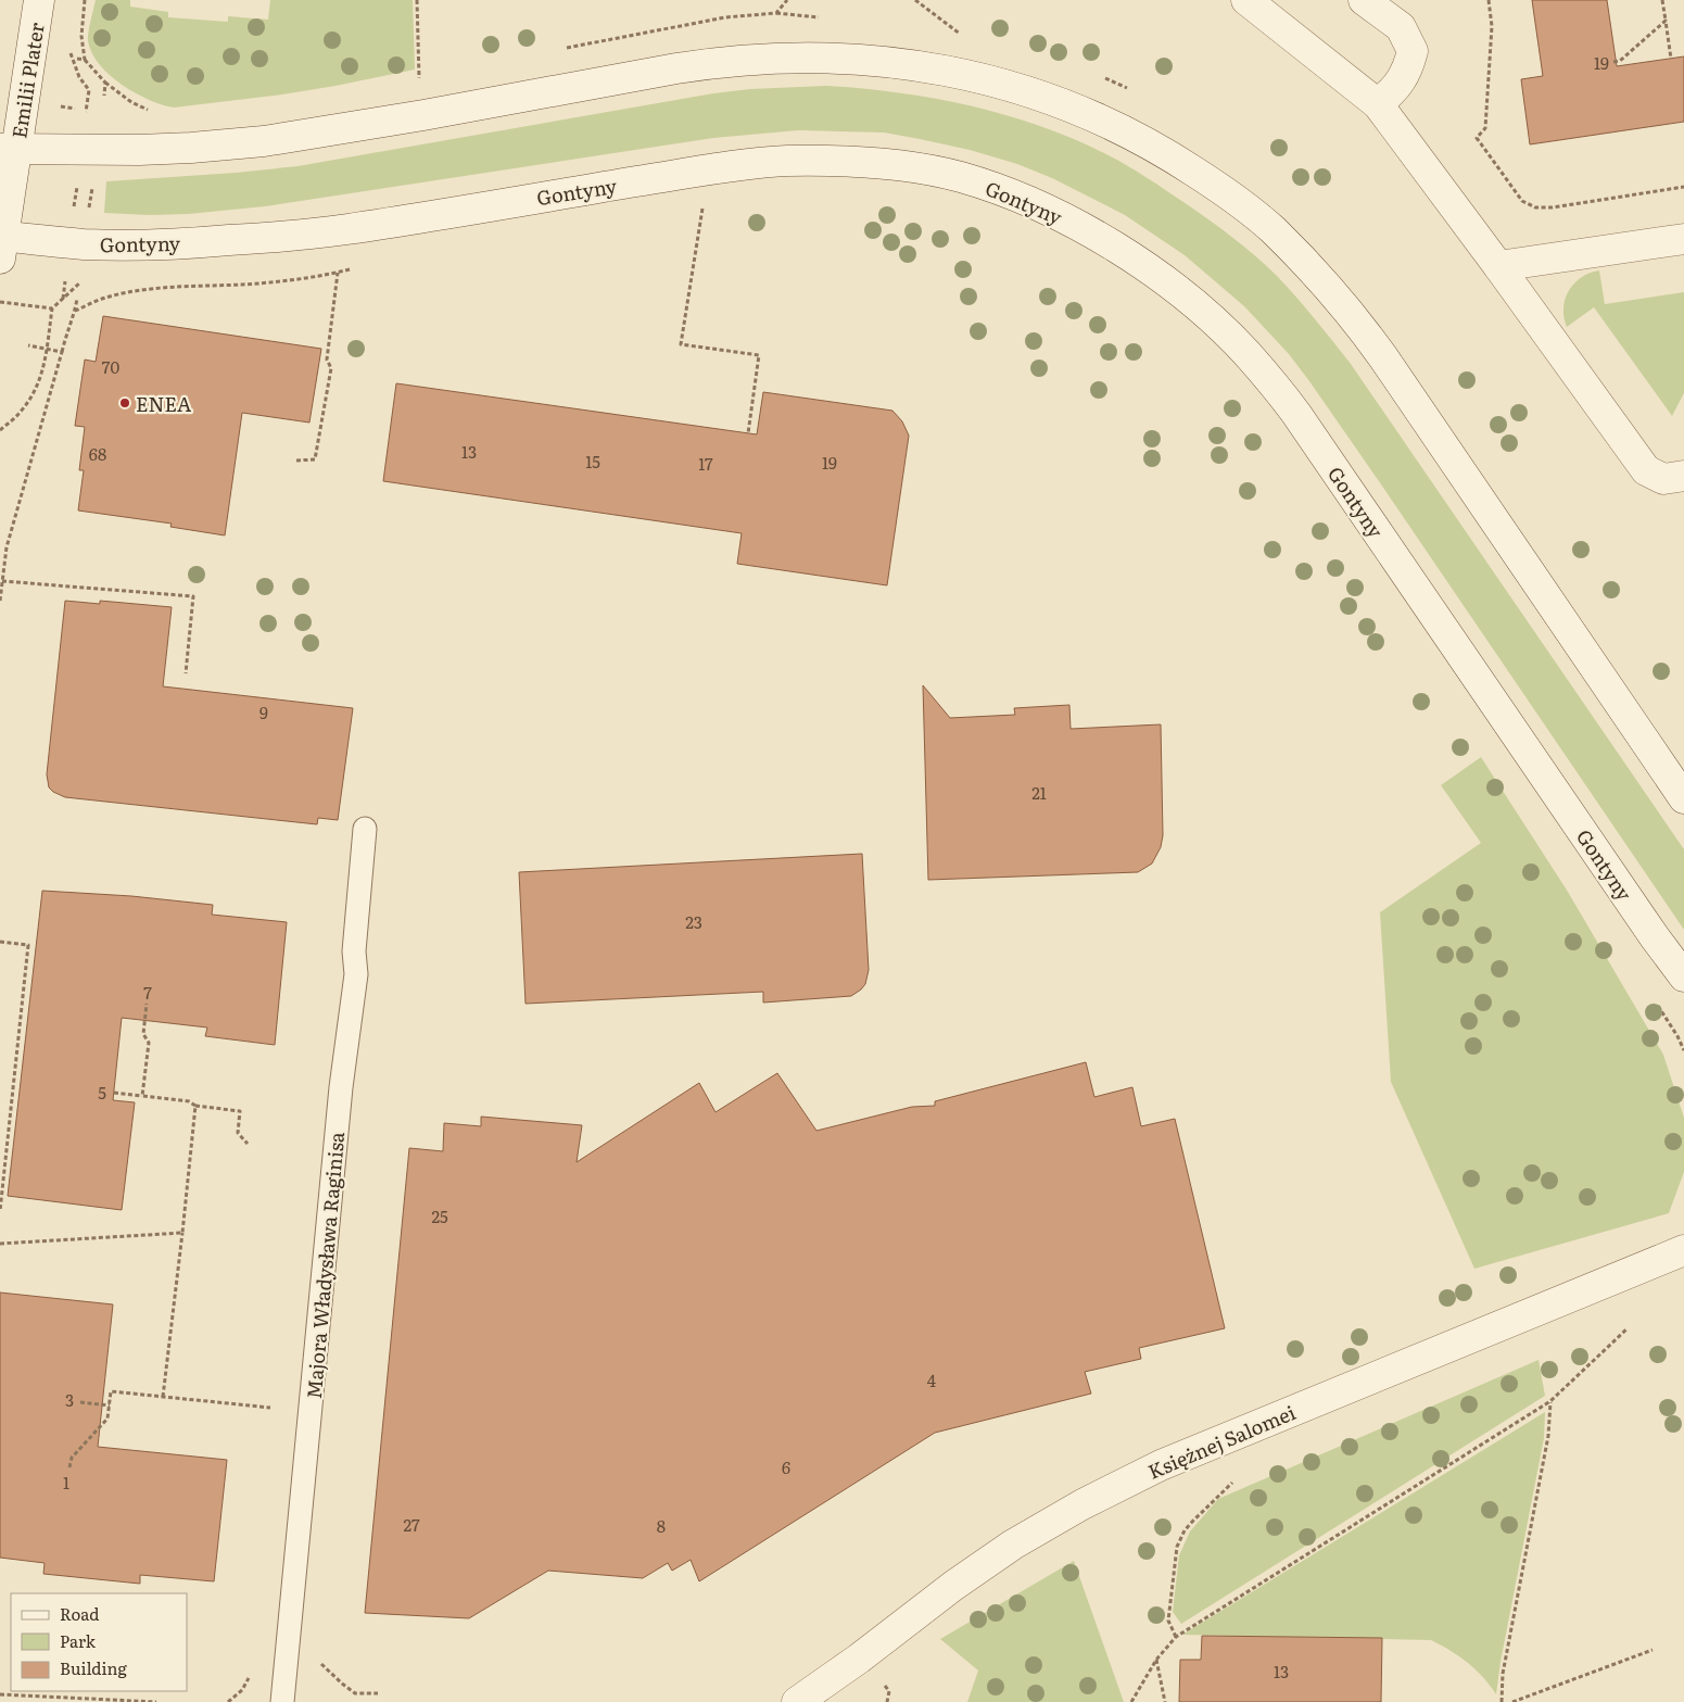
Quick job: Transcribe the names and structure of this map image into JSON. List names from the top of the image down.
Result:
{
  "streets": {
    "street": ["Emilii Plater", "Gontyny", "Księżnej Salomei"],
    "lane": ["Majora Władysława Raginisa"]
  },
  "crossings": [
    ["Emilii Plater", "Gontyny"]
  ],
  "places": ["ENEA"],
  "house_numbers": [
    "19",
    "70",
    "13",
    "68",
    "15",
    "19",
    "17",
    "9",
    "21",
    "23",
    "7",
    "5",
    "25",
    "4",
    "3",
    "6",
    "1",
    "27",
    "8",
    "13"
  ],
  "legend": ["Road", "Park", "Building"]
}
